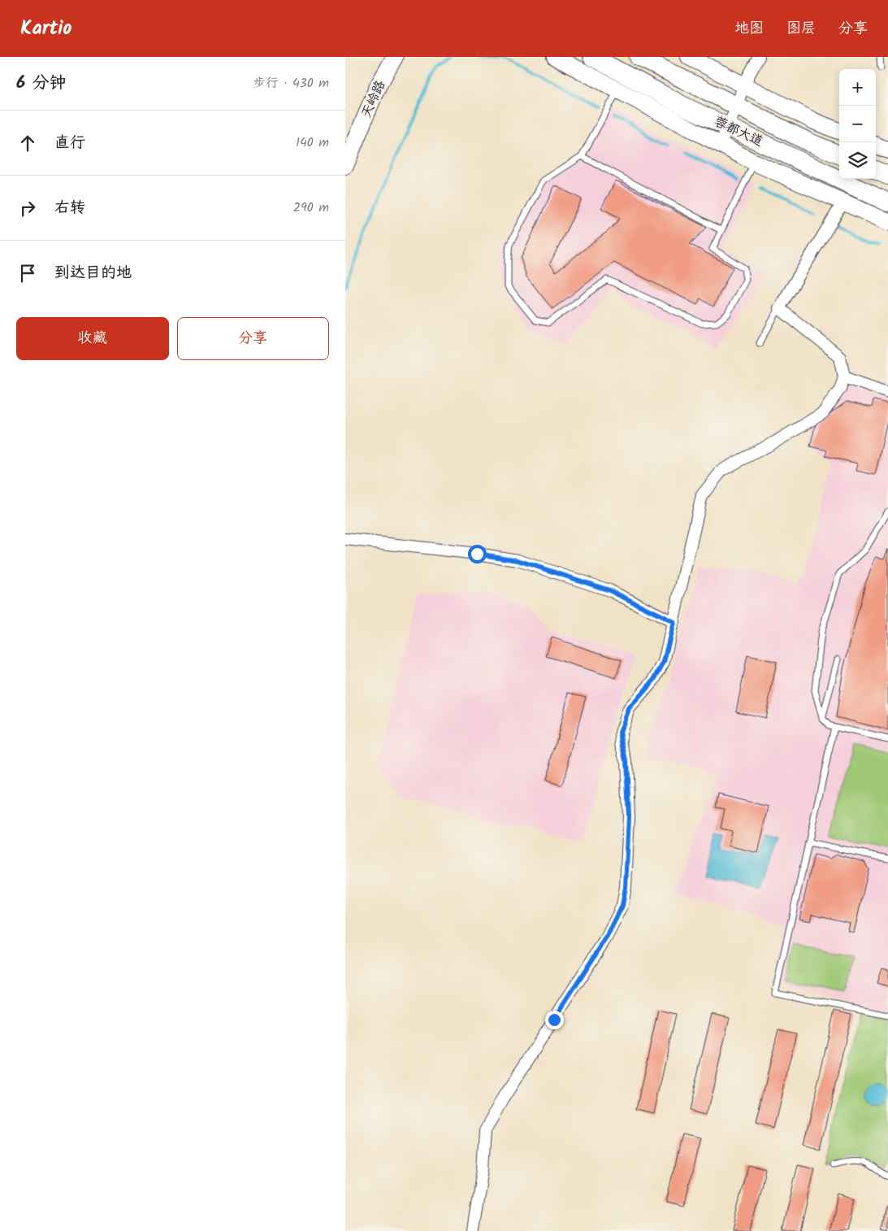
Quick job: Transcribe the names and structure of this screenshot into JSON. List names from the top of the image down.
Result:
{
  "streets": {
    "main road": ["蓉都大道"],
    "street": ["天岭路"]
  },
  "page": {
    "header": "Kartio",
    "nav": ["地图", "图层", "分享"],
    "heading": ["6 分钟", "步行 · 430 m"],
    "map_buttons": ["+", "−"],
    "list": [
      ["直行", "140 m"],
      ["右转", "290 m"],
      "到达目的地"
    ],
    "buttons": ["收藏", "分享"]
  }
}
